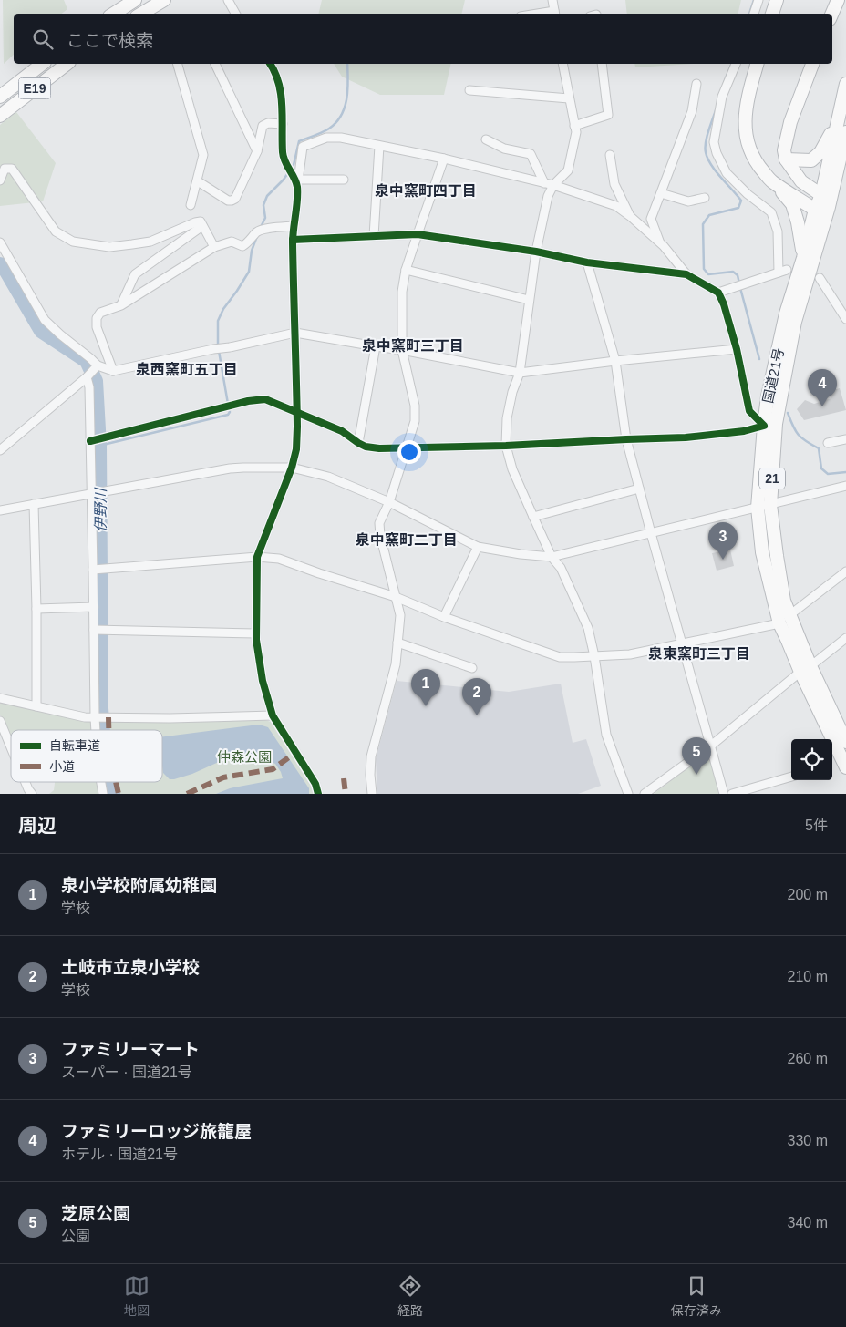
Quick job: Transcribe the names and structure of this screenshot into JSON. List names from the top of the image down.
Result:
{
  "streets": {
    "highway": ["E19", "国道21号", "21"]
  },
  "districts": [
    "泉中窯町四丁目",
    "泉中窯町三丁目",
    "泉西窯町五丁目",
    "泉中窯町二丁目",
    "泉東窯町三丁目"
  ],
  "water": ["伊野川"],
  "parks": ["仲森公園"],
  "legend": ["自転車道", "小道"],
  "page": {
    "search": "ここで検索",
    "pins": [
      "4",
      "3",
      "1",
      "2",
      "5"
    ],
    "heading": ["周辺", "5件"],
    "list": [
      {
        "mark": "1",
        "name": "泉小学校附属幼稚園",
        "note": "学校",
        "value": "200 m"
      },
      {
        "mark": "2",
        "name": "土岐市立泉小学校",
        "note": "学校",
        "value": "210 m"
      },
      {
        "mark": "3",
        "name": "ファミリーマート",
        "note": "スーパー · 国道21号",
        "value": "260 m"
      },
      {
        "mark": "4",
        "name": "ファミリーロッジ旅籠屋",
        "note": "ホテル · 国道21号",
        "value": "330 m"
      },
      {
        "mark": "5",
        "name": "芝原公園",
        "note": "公園",
        "value": "340 m"
      }
    ],
    "nav": ["地図", "経路", "保存済み"]
  }
}
